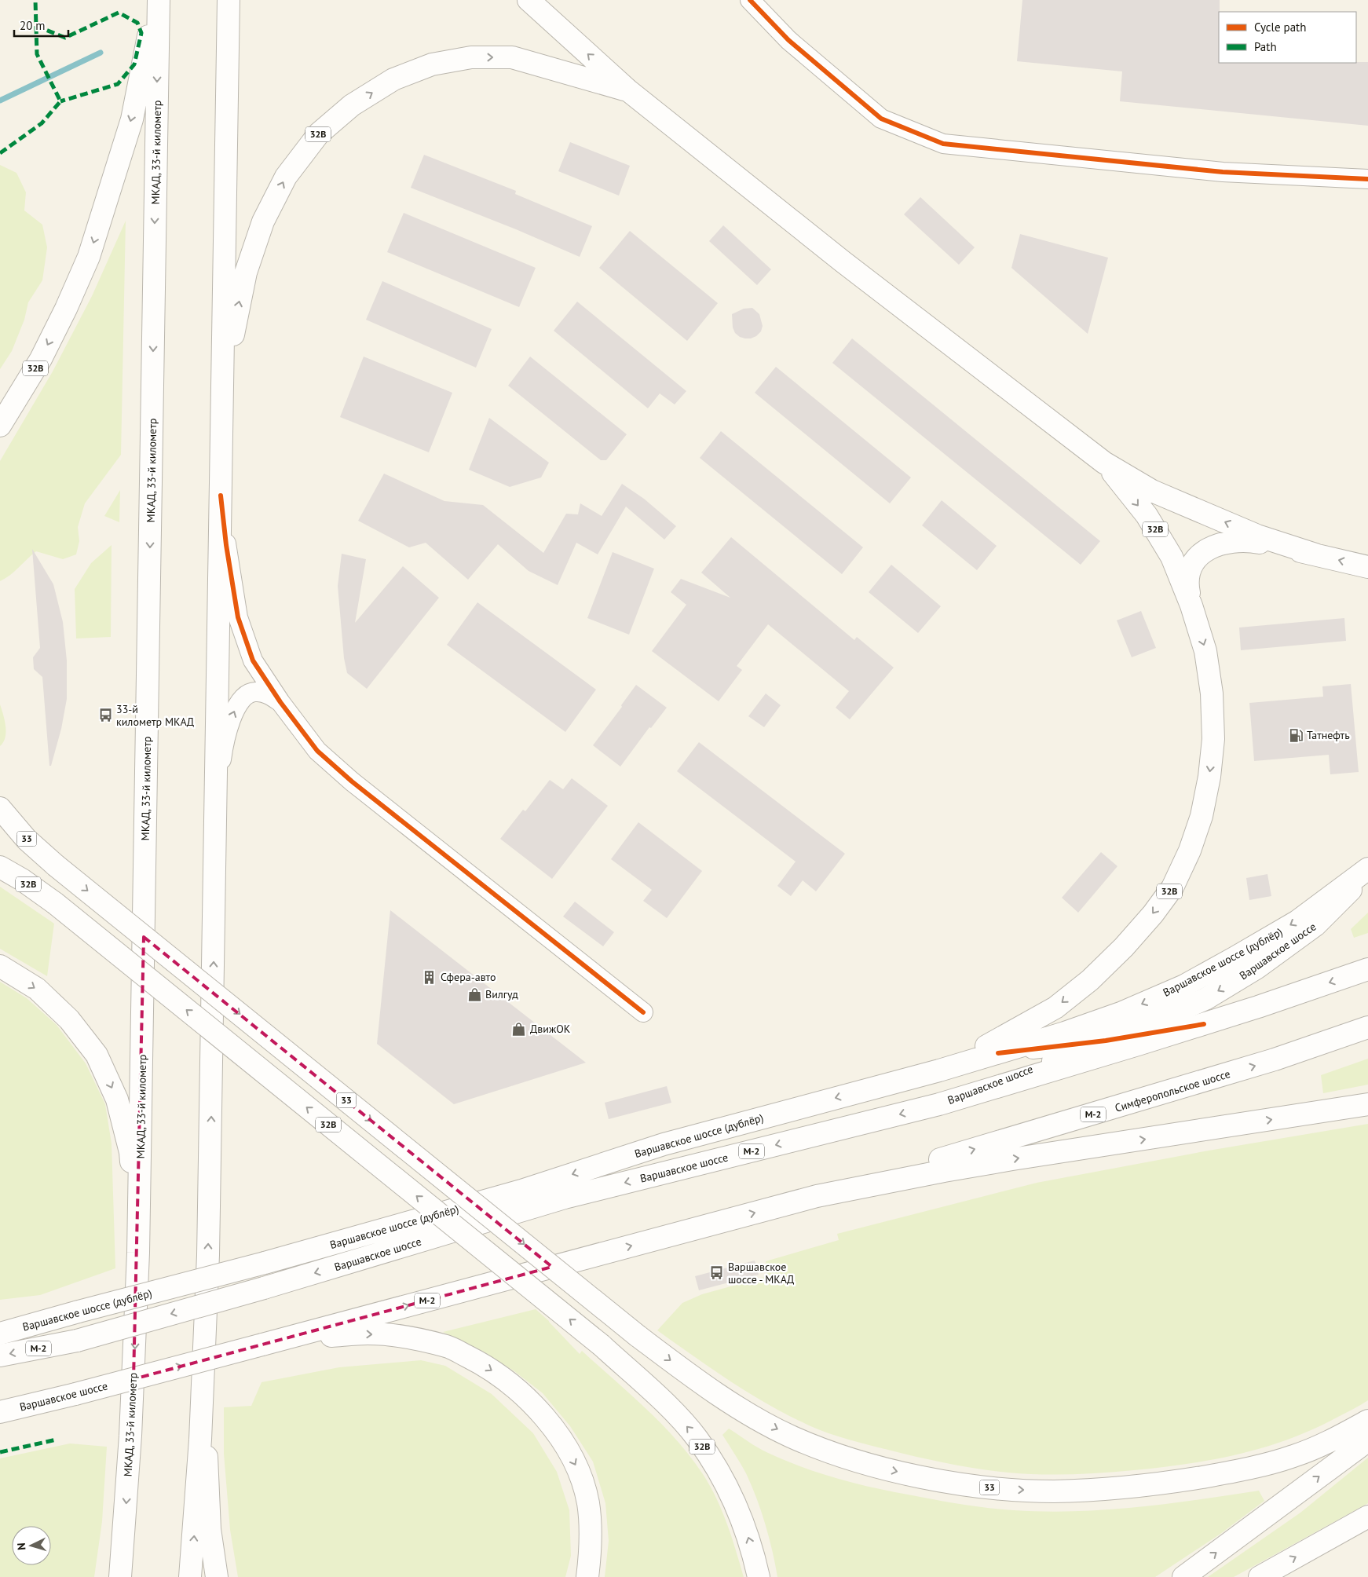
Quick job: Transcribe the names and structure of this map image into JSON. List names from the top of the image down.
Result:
{
  "streets": {
    "main road": [
      "32B",
      "МКАД, 33-й километр",
      "33",
      "Варшавское шоссе",
      "Варшавское шоссе (дублёр)",
      "Симферопольское шоссе",
      "М-2"
    ]
  },
  "crossings": [
    ["32B", "Варшавское шоссе (дублёр)"],
    ["Варшавское шоссе", "Симферопольское шоссе"],
    ["Варшавское шоссе", "М-2"]
  ],
  "one_way": ["Варшавское шоссе (дублёр)"],
  "places": {
    "bus stop": ["33-й километр МКАД", "Варшавское шоссе - МКАД"],
    "fuel station": ["Татнефть"],
    "building": ["Сфера-авто"],
    "shop": ["Вилгуд", "ДвижОК"]
  },
  "legend": ["Cycle path", "Path"],
  "scale_bar": "20 m",
  "north": "left"
}
